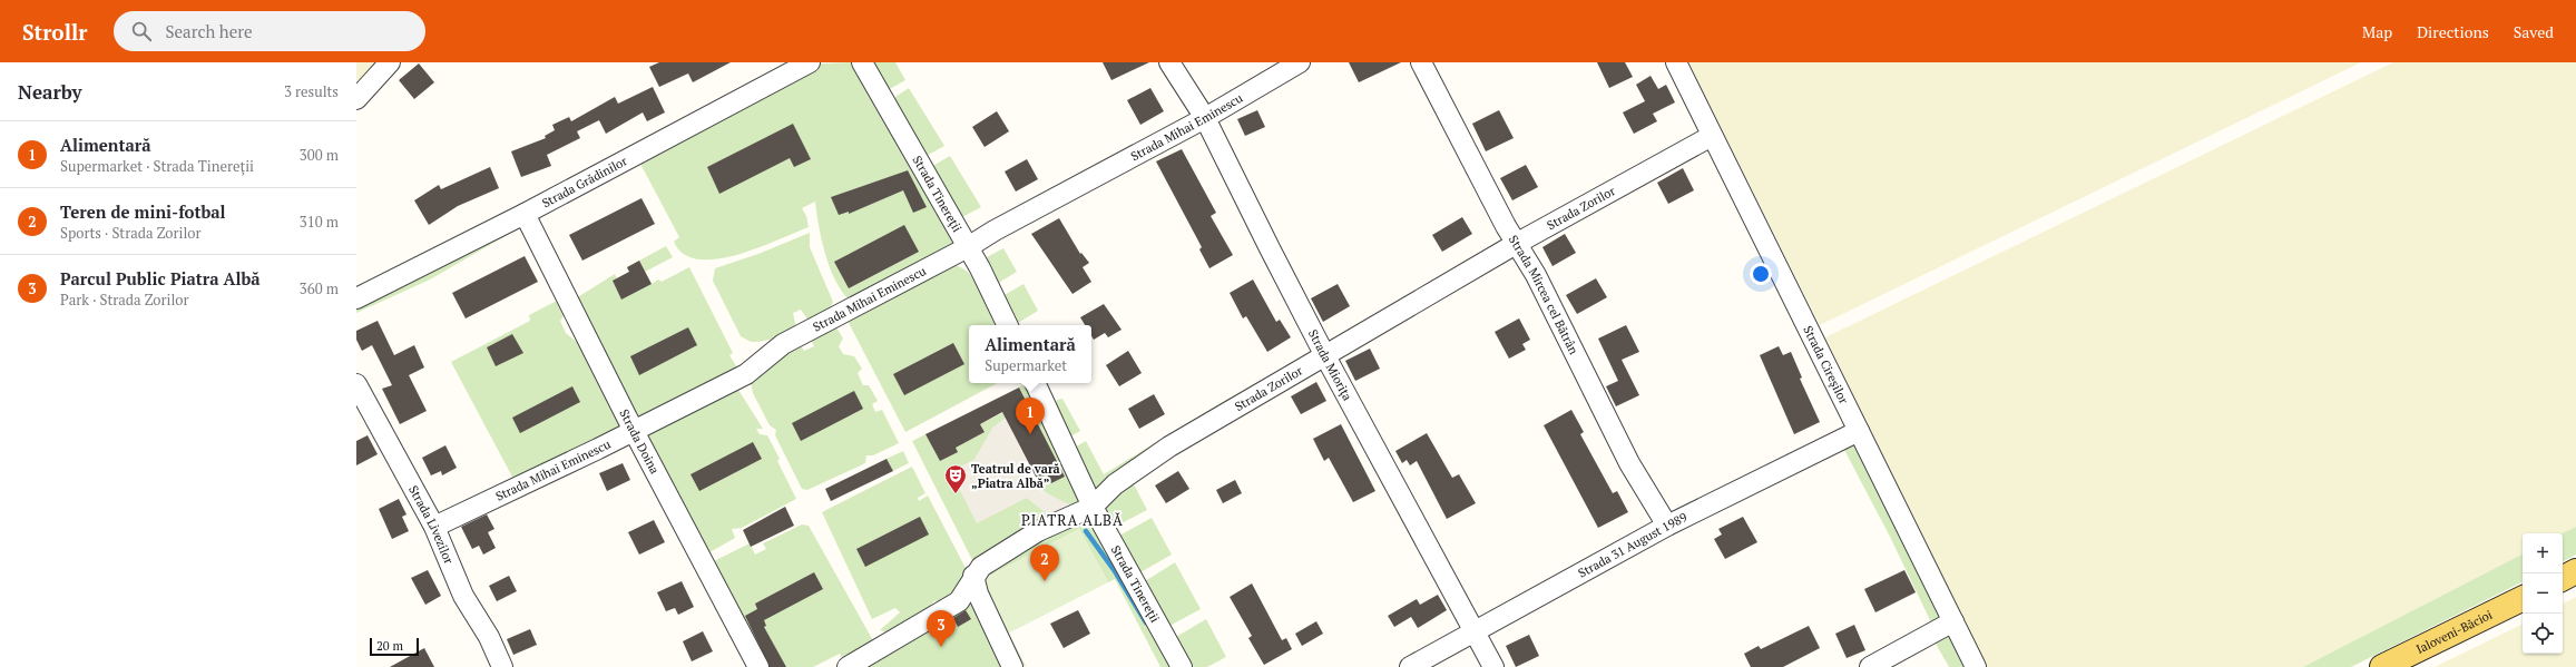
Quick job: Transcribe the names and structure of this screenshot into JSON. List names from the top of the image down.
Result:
{
  "streets": {
    "main road": ["Ialoveni-Băcioi"],
    "street": [
      "Strada Mihai Eminescu",
      "Strada Grădinilor",
      "Strada Tinereţii",
      "Strada Zorilor",
      "Strada Mircea cel Bătrân",
      "Strada Cireşilor",
      "Strada Mioriţa",
      "Strada Doina",
      "Strada Livezilor",
      "Strada 31 August 1989"
    ]
  },
  "crossings": [
    ["Strada Mihai Eminescu", "Strada Tinereţii"],
    ["Strada Mihai Eminescu", "Strada Mioriţa"],
    ["Strada Mihai Eminescu", "Strada Doina"],
    ["Strada Mihai Eminescu", "Strada Livezilor"],
    ["Strada Grădinilor", "Strada Doina"],
    ["Strada Tinereţii", "Strada Zorilor"],
    ["Strada Zorilor", "Strada Mircea cel Bătrân"],
    ["Strada Zorilor", "Strada Cireşilor"],
    ["Strada Zorilor", "Strada Mioriţa"],
    ["Strada Mircea cel Bătrân", "Strada 31 August 1989"],
    ["Strada Cireşilor", "Strada 31 August 1989"],
    ["Strada Mioriţa", "Strada 31 August 1989"]
  ],
  "districts": ["PIATRA ALBĂ"],
  "places": {
    "theatre": ["Teatrul de vară „Piatra Albă”"]
  },
  "scale_bar": "20 m",
  "page": {
    "header": "Strollr",
    "search": "Search here",
    "nav": ["Map", "Directions", "Saved"],
    "heading": ["Nearby", "3 results"],
    "list": [
      {
        "mark": "1",
        "name": "Alimentară",
        "note": "Supermarket · Strada Tinereţii",
        "value": "300 m"
      },
      {
        "mark": "2",
        "name": "Teren de mini-fotbal",
        "note": "Sports · Strada Zorilor",
        "value": "310 m"
      },
      {
        "mark": "3",
        "name": "Parcul Public Piatra Albă",
        "note": "Park · Strada Zorilor",
        "value": "360 m"
      }
    ],
    "popup": ["Alimentară", "Supermarket"],
    "pins": ["1", "2", "3"],
    "map_buttons": ["+", "−"],
    "scale": "20 m"
  }
}
